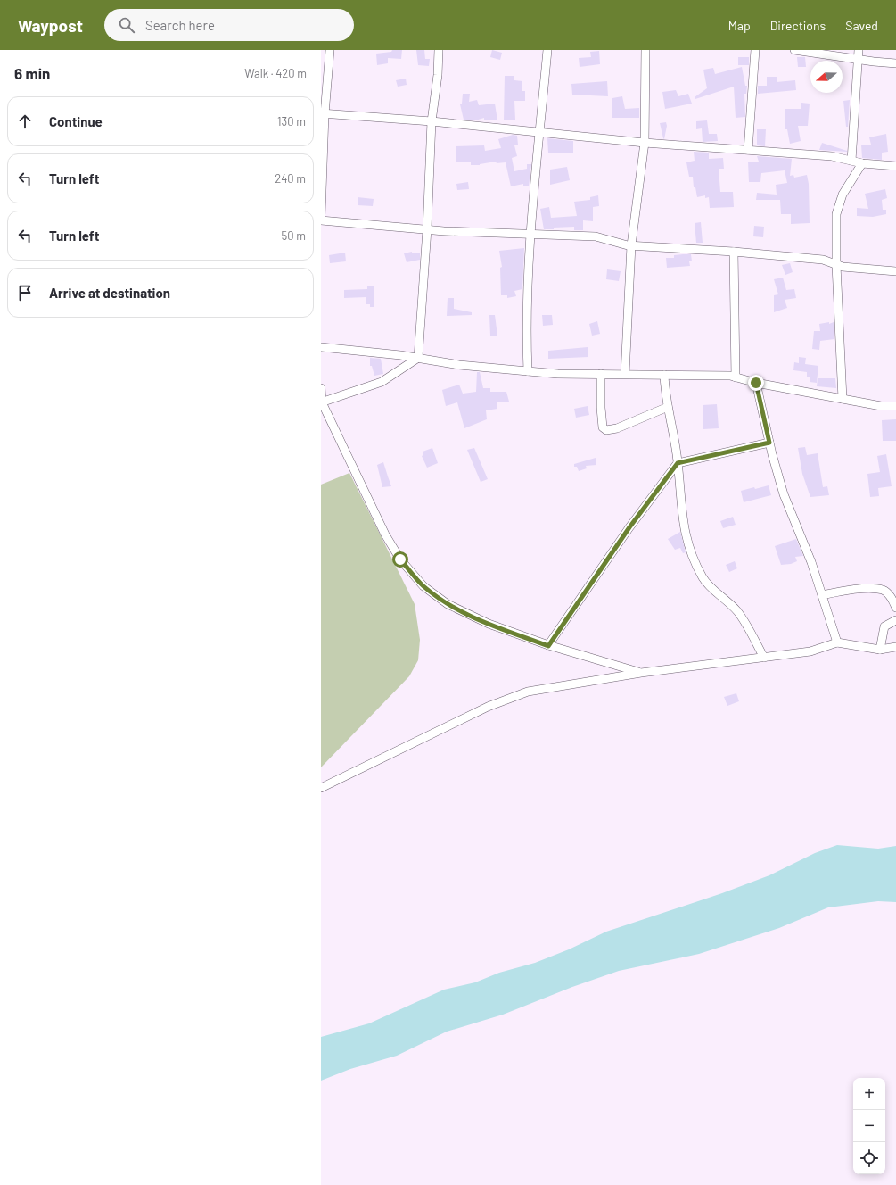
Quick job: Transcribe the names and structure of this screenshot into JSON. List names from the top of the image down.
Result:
{
  "north": "left",
  "page": {
    "header": "Waypost",
    "search": "Search here",
    "nav": ["Map", "Directions", "Saved"],
    "heading": ["6 min", "Walk · 420 m"],
    "list": [
      ["Continue", "130 m"],
      ["Turn left", "240 m"],
      ["Turn left", "50 m"],
      "Arrive at destination"
    ],
    "map_buttons": ["+", "−"]
  }
}
